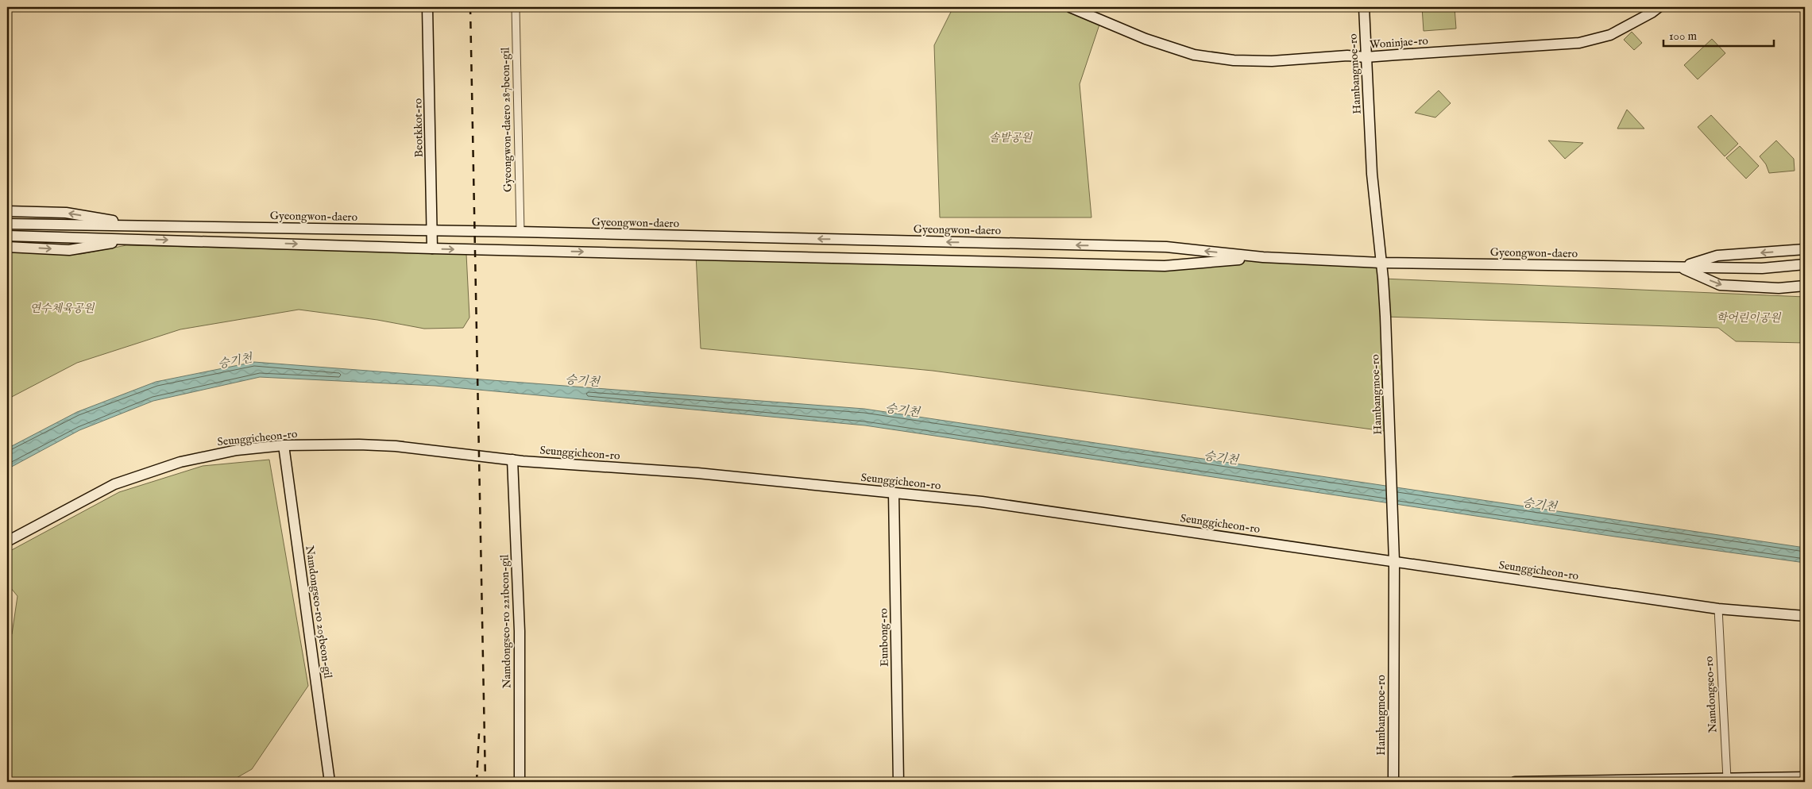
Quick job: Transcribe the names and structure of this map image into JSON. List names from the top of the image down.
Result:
{
  "streets": {
    "main road": [
      "Woninjae-ro",
      "Hambangmoe-ro",
      "Beotkkot-ro",
      "Gyeongwon-daero",
      "Seunggicheon-ro",
      "Namdongseo-ro 205beon-gil",
      "Namdongseo-ro 221beon-gil",
      "Eunbong-ro"
    ],
    "street": ["Gyeongwon-daero 287beon-gil", "Namdongseo-ro"]
  },
  "crossings": [
    ["Woninjae-ro", "Hambangmoe-ro"],
    ["Hambangmoe-ro", "Gyeongwon-daero"],
    ["Hambangmoe-ro", "Seunggicheon-ro"],
    ["Gyeongwon-daero 287beon-gil", "Gyeongwon-daero"],
    ["Beotkkot-ro", "Gyeongwon-daero"],
    ["Seunggicheon-ro", "Namdongseo-ro 205beon-gil"],
    ["Seunggicheon-ro", "Namdongseo-ro 221beon-gil"],
    ["Seunggicheon-ro", "Eunbong-ro"],
    ["Seunggicheon-ro", "Namdongseo-ro"]
  ],
  "water": ["승기천"],
  "parks": ["솔밭공원", "연수체육공원", "학어린이공원"],
  "scale_bar": "100 m"
}
